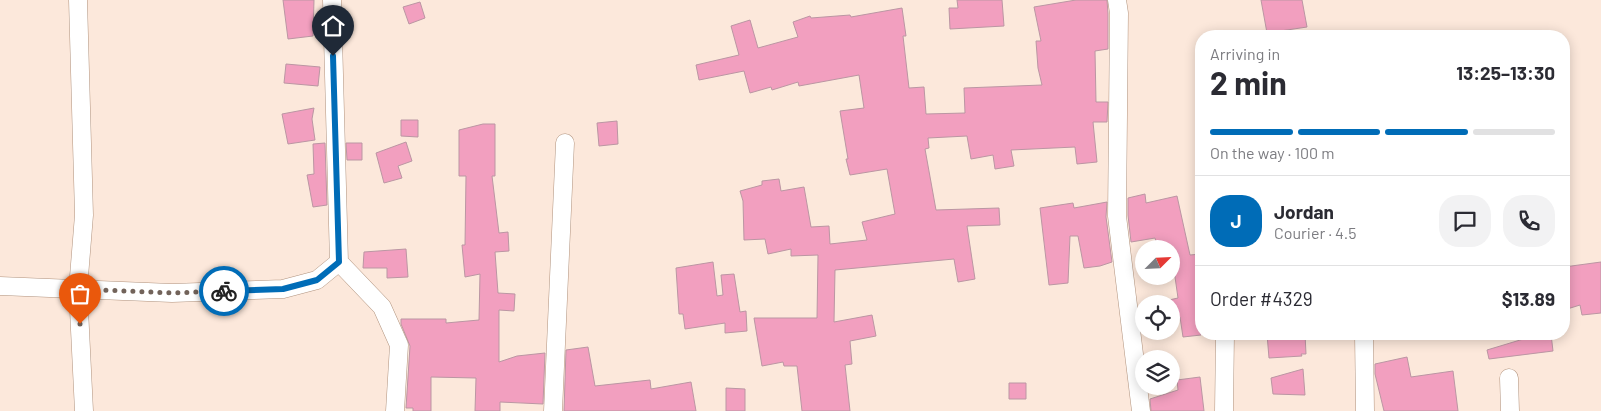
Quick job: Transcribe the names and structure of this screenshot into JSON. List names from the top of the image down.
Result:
{
  "north": "top right",
  "page": {
    "heading": ["2 min", "Arriving in", "13:25–13:30"],
    "panel": [
      "Jordan",
      "Courier · 4.5",
      "Order #4329",
      "$13.89"
    ],
    "bar": "On the way · 100 m",
    "round": "J"
  }
}
